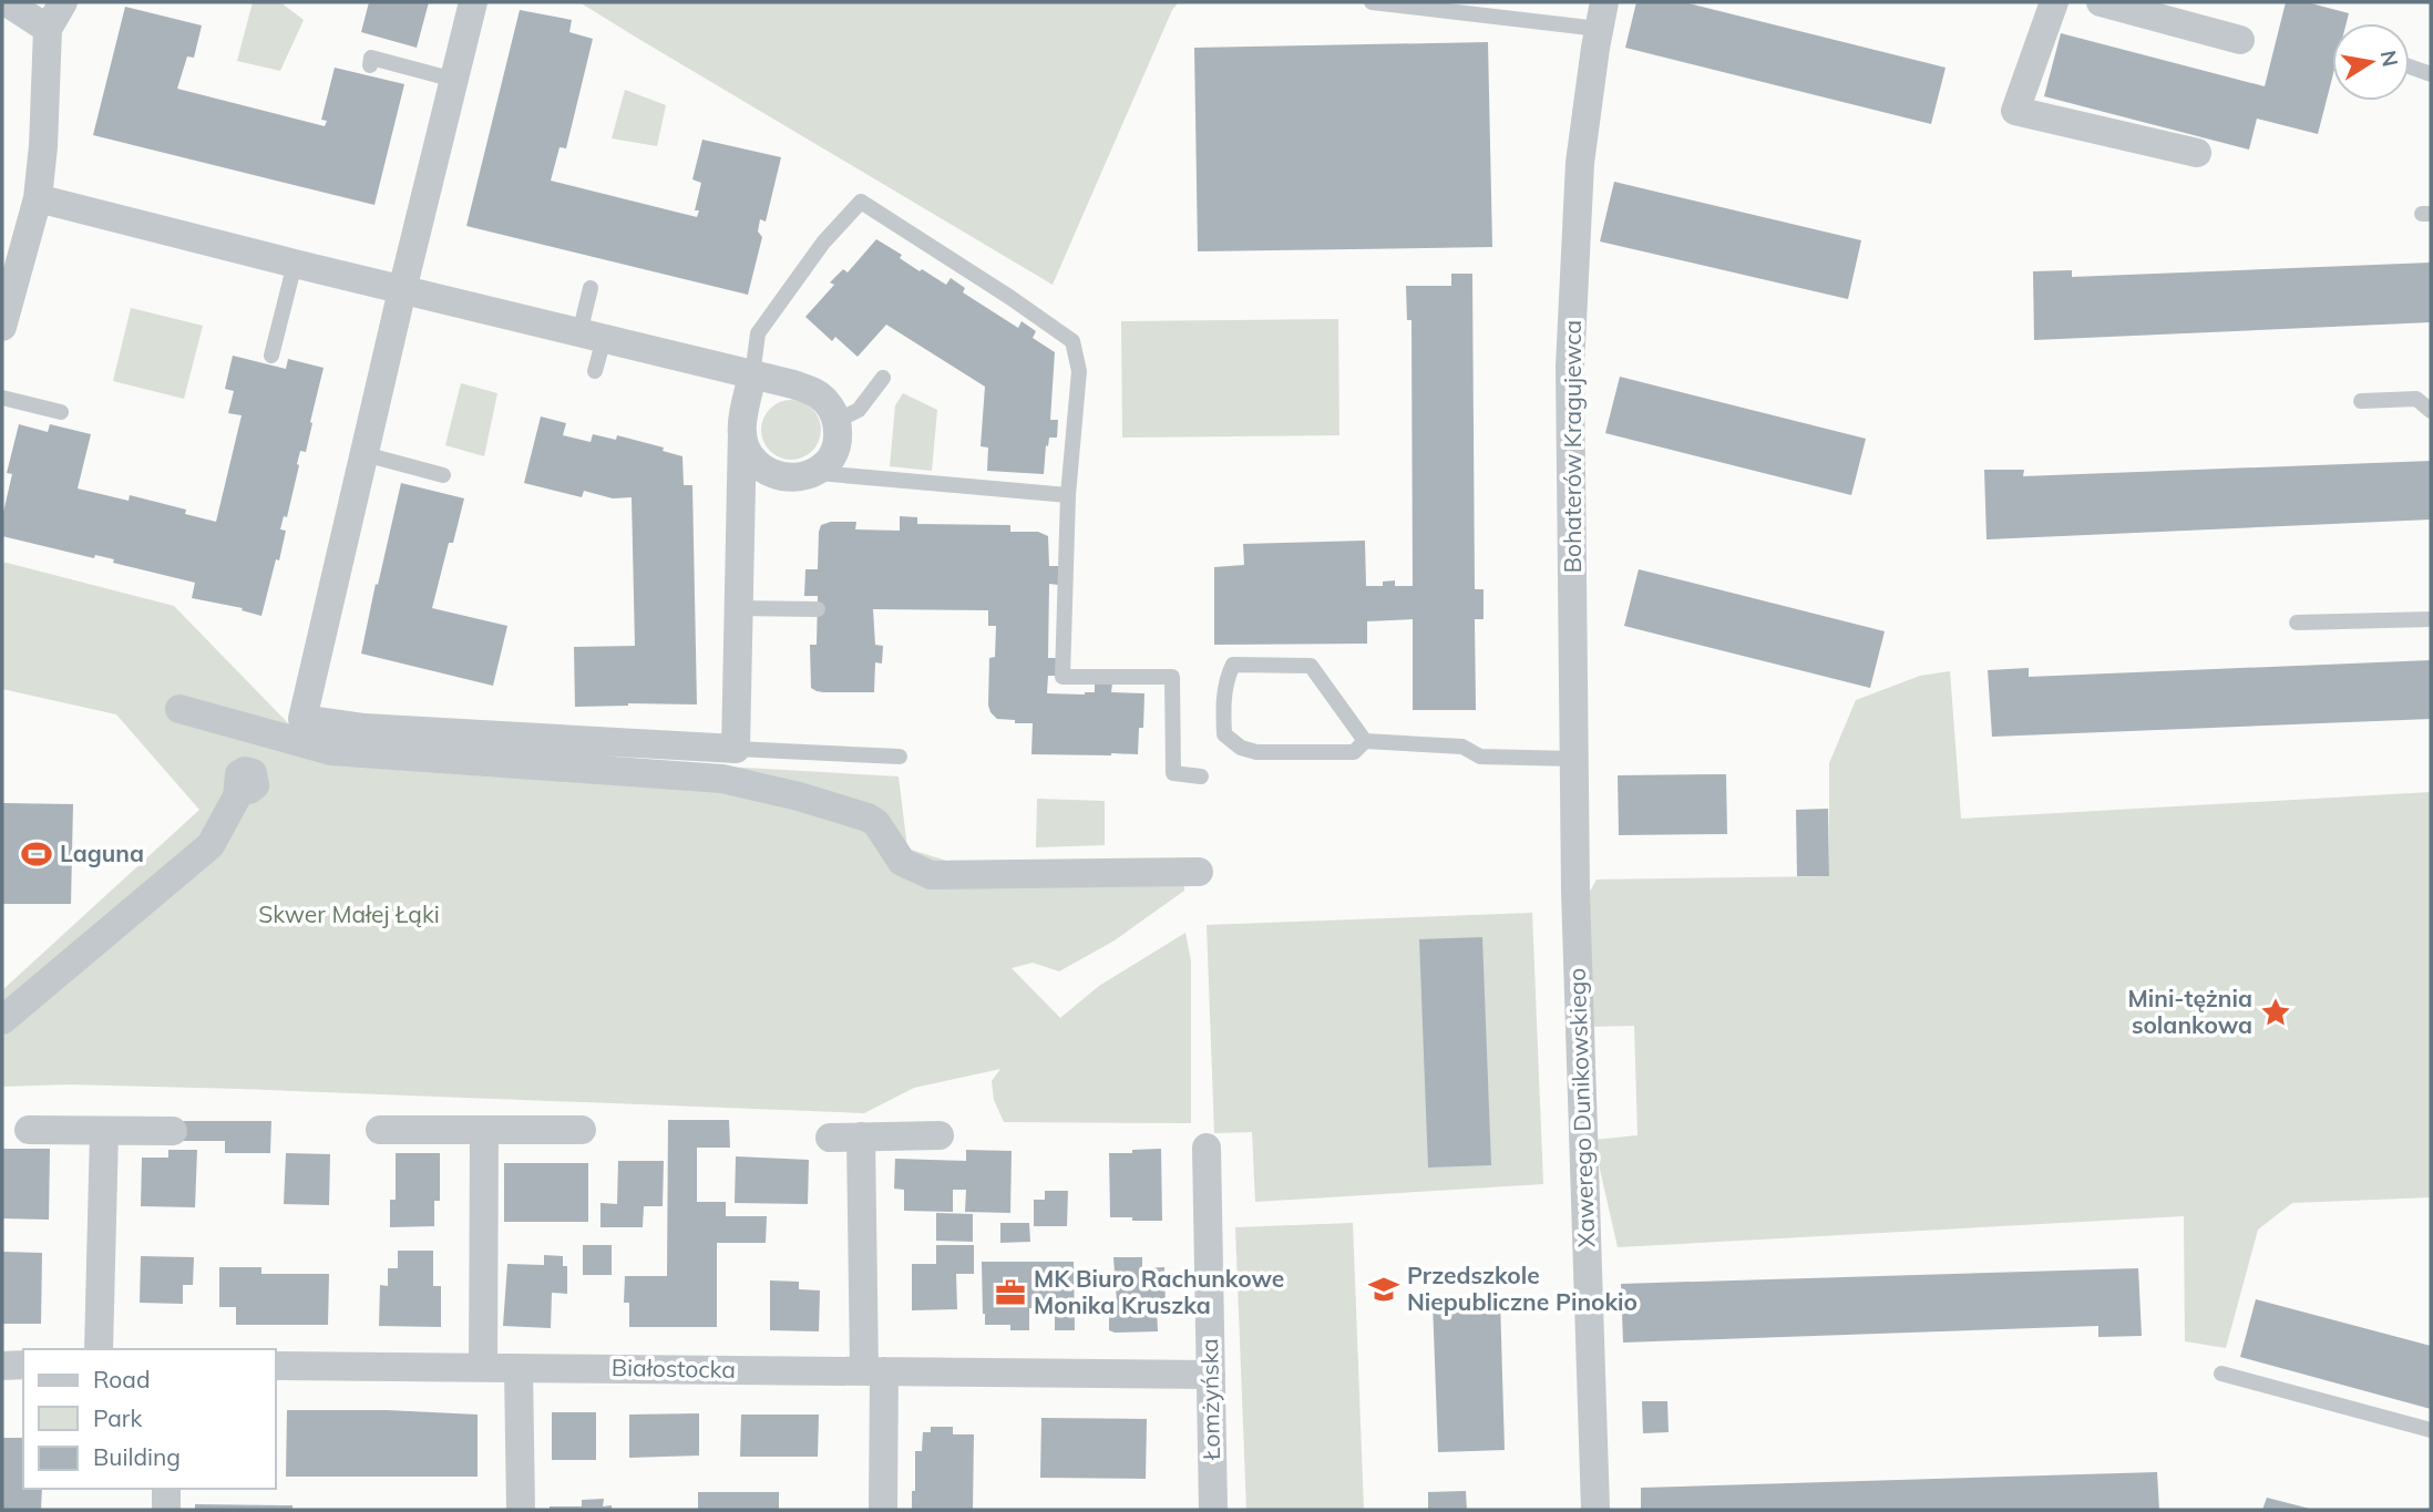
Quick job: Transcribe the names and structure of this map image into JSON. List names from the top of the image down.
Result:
{
  "streets": {
    "street": [
      "Bohaterów Kragujewca",
      "Xawerego Dunikowskiego",
      "Białostocka",
      "Łomżyńska"
    ]
  },
  "crossings": [
    ["Bohaterów Kragujewca", "Xawerego Dunikowskiego"],
    ["Białostocka", "Łomżyńska"]
  ],
  "parks": ["Skwer Małej Łąki"],
  "places": {
    "sports": ["Laguna"],
    "place": ["Mini-tężnia solankowa"],
    "school or university": ["Przedszkole Niepubliczne Pinokio"],
    "office": ["MK Biuro Rachunkowe Monika Kruszka"]
  },
  "legend": ["Road", "Park", "Building"],
  "north": "right"
}
